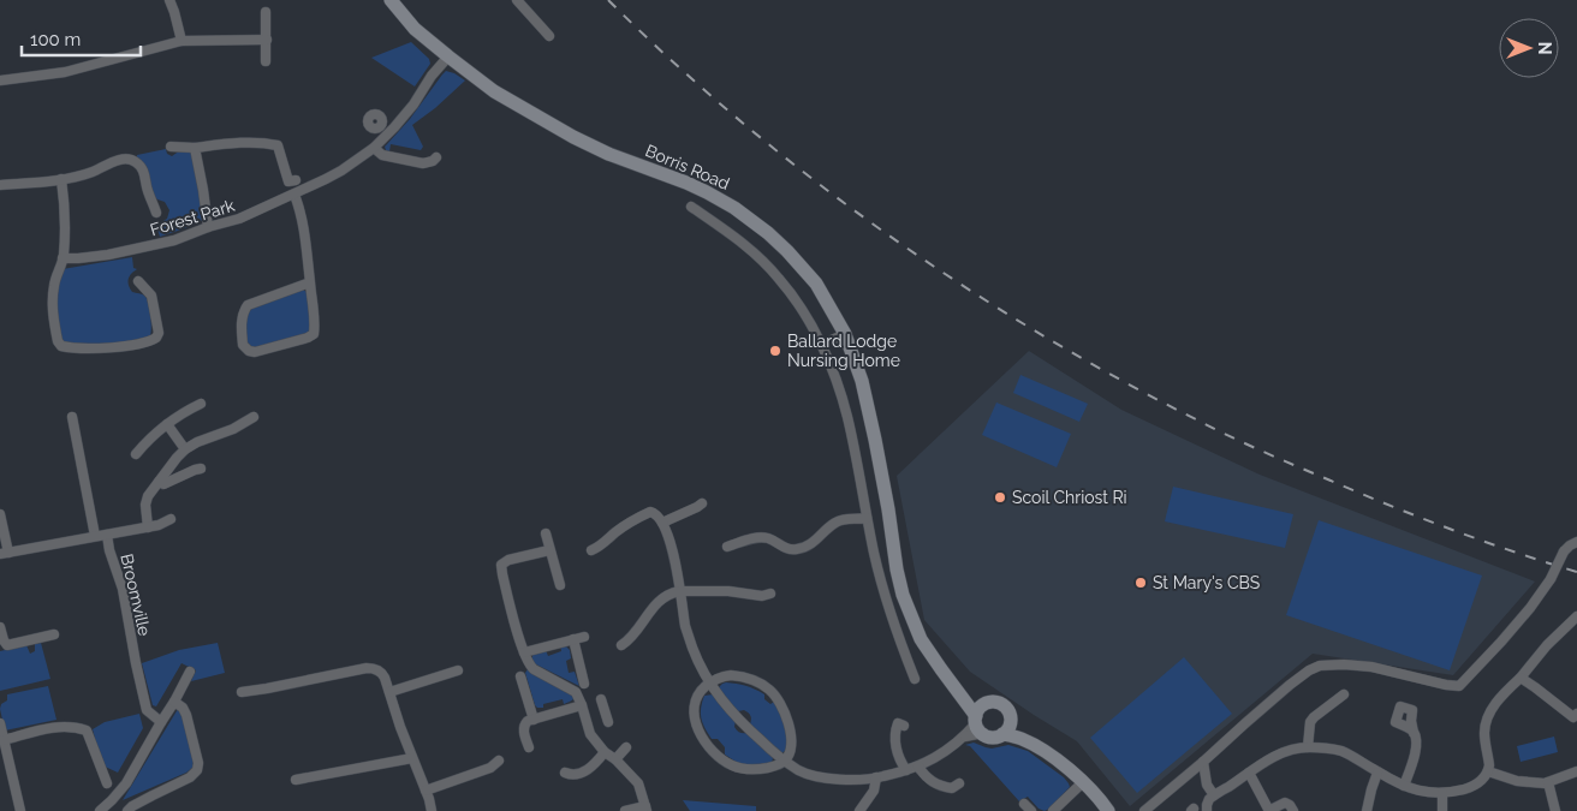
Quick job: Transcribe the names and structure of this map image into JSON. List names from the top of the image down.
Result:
{
  "streets": {
    "street": ["Borris Road", "Forest Park", "Broomville"]
  },
  "crossings": [
    ["Borris Road", "Forest Park"]
  ],
  "places": ["Ballard Lodge Nursing Home", "Scoil Chriost Ri", "St Mary's CBS"],
  "scale_bar": "100 m",
  "north": "right"
}
